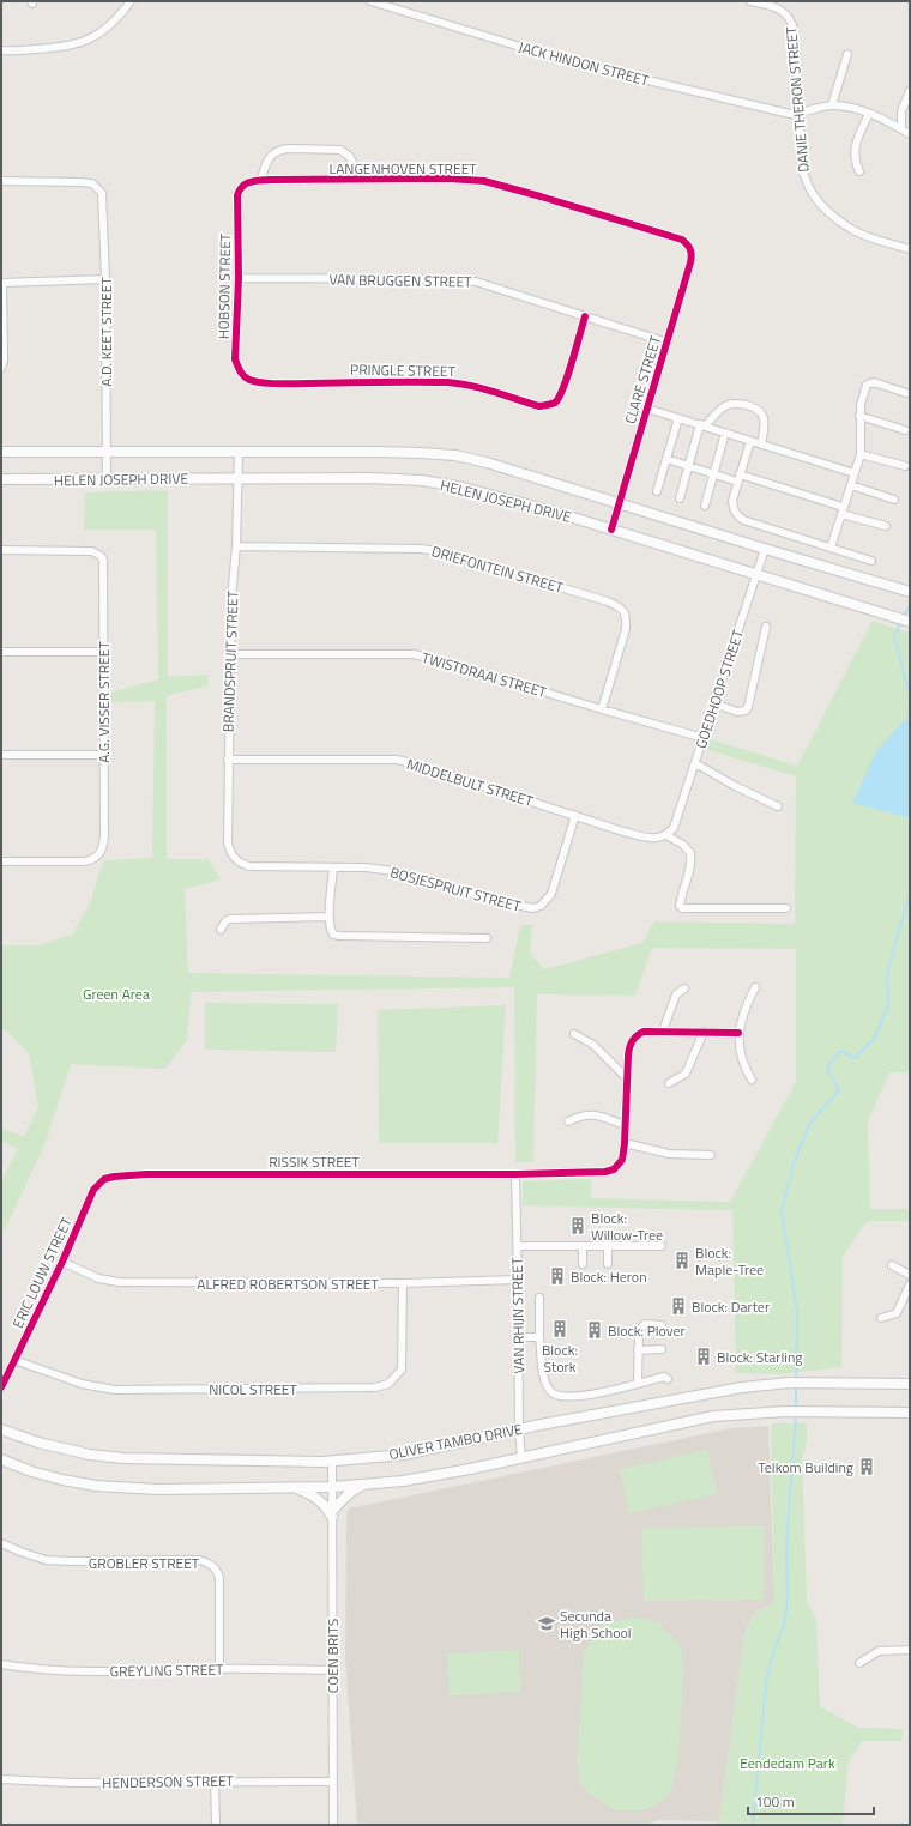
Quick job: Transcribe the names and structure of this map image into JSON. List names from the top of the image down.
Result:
{
  "streets": {
    "street": [
      "JACK HINDON STREET",
      "DANIE THERON STREET",
      "LANGENHOVEN STREET",
      "VAN BRUGGEN STREET",
      "HOBSON STREET",
      "A.D. KEET STREET",
      "PRINGLE STREET",
      "CLARE STREET",
      "HELEN JOSEPH DRIVE",
      "DRIEFONTEIN STREET",
      "BRANDSPRUIT STREET",
      "TWISTDRAAI STREET",
      "GOEDHOOP STREET",
      "A.G. VISSER STREET",
      "MIDDELBULT STREET",
      "BOSJESPRUIT STREET",
      "RISSIK STREET",
      "ERIC LOUW STREET",
      "ALFRED ROBERTSON STREET",
      "VAN RHIJN STREET",
      "NICOL STREET",
      "OLIVER TAMBO DRIVE",
      "GROBLER STREET",
      "COEN BRITS",
      "GREYLING STREET",
      "HENDERSON STREET"
    ]
  },
  "crossings": [
    ["JACK HINDON STREET", "DANIE THERON STREET"],
    ["LANGENHOVEN STREET", "HOBSON STREET"],
    ["LANGENHOVEN STREET", "CLARE STREET"],
    ["VAN BRUGGEN STREET", "HOBSON STREET"],
    ["VAN BRUGGEN STREET", "PRINGLE STREET"],
    ["VAN BRUGGEN STREET", "CLARE STREET"],
    ["HOBSON STREET", "PRINGLE STREET"],
    ["A.D. KEET STREET", "HELEN JOSEPH DRIVE"],
    ["CLARE STREET", "HELEN JOSEPH DRIVE"],
    ["HELEN JOSEPH DRIVE", "BRANDSPRUIT STREET"],
    ["HELEN JOSEPH DRIVE", "GOEDHOOP STREET"],
    ["DRIEFONTEIN STREET", "BRANDSPRUIT STREET"],
    ["DRIEFONTEIN STREET", "TWISTDRAAI STREET"],
    ["BRANDSPRUIT STREET", "TWISTDRAAI STREET"],
    ["BRANDSPRUIT STREET", "MIDDELBULT STREET"],
    ["BRANDSPRUIT STREET", "BOSJESPRUIT STREET"],
    ["TWISTDRAAI STREET", "GOEDHOOP STREET"],
    ["GOEDHOOP STREET", "MIDDELBULT STREET"],
    ["MIDDELBULT STREET", "BOSJESPRUIT STREET"],
    ["RISSIK STREET", "ERIC LOUW STREET"],
    ["RISSIK STREET", "VAN RHIJN STREET"],
    ["ERIC LOUW STREET", "ALFRED ROBERTSON STREET"],
    ["ERIC LOUW STREET", "NICOL STREET"],
    ["ALFRED ROBERTSON STREET", "VAN RHIJN STREET"],
    ["ALFRED ROBERTSON STREET", "NICOL STREET"],
    ["VAN RHIJN STREET", "OLIVER TAMBO DRIVE"],
    ["OLIVER TAMBO DRIVE", "COEN BRITS"],
    ["GROBLER STREET", "GREYLING STREET"],
    ["COEN BRITS", "GREYLING STREET"],
    ["COEN BRITS", "HENDERSON STREET"]
  ],
  "parks": ["Green Area", "Eendedam Park"],
  "places": {
    "building": [
      "Block: Willow-Tree",
      "Block: Maple-Tree",
      "Block: Heron",
      "Block: Darter",
      "Block: Stork",
      "Block: Plover",
      "Block: Starling",
      "Telkom Building"
    ],
    "school or university": ["Secunda High School"]
  },
  "scale_bar": "100 m"
}
